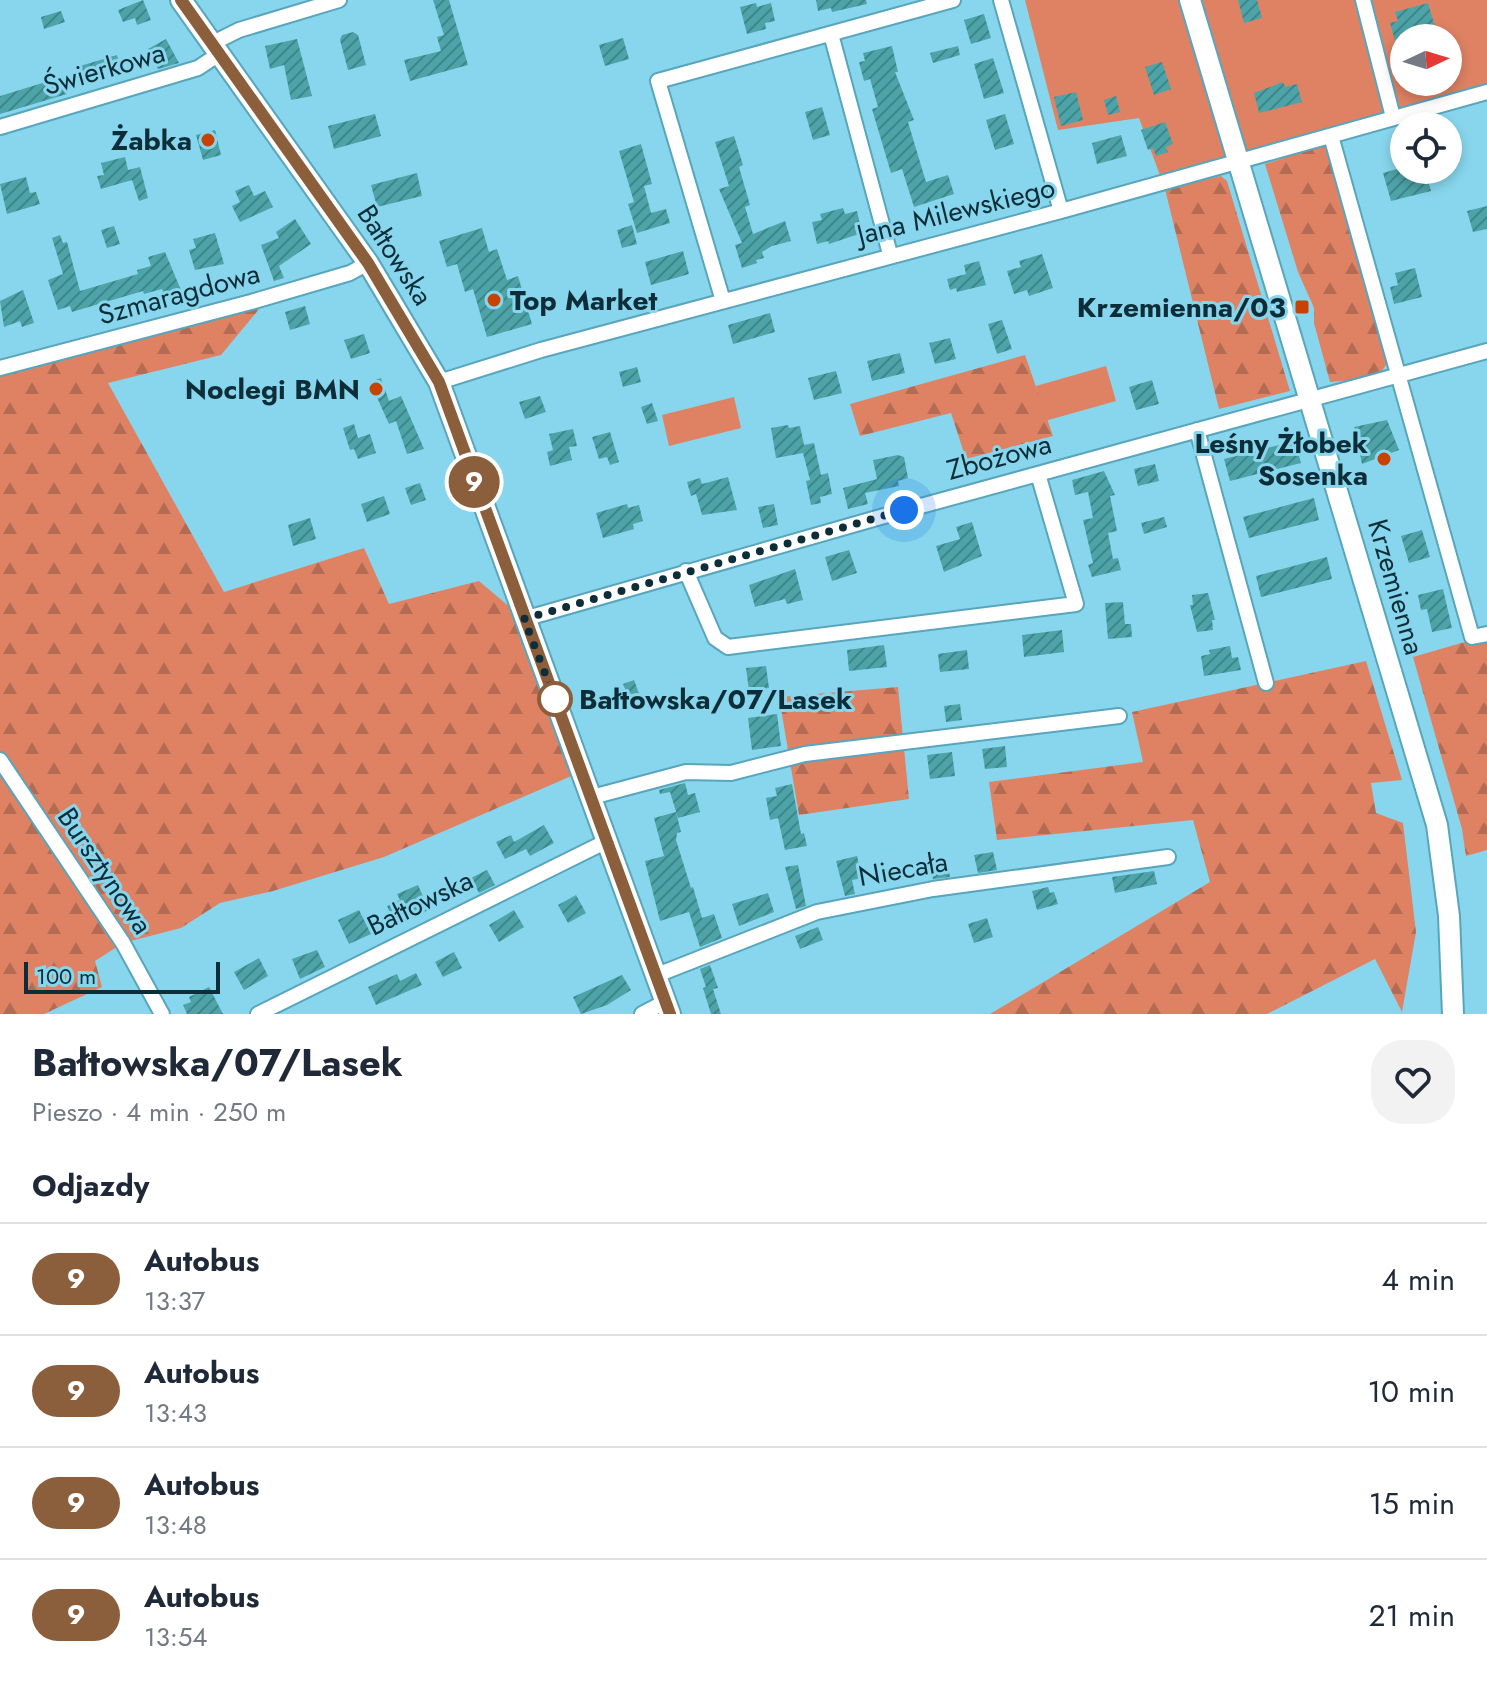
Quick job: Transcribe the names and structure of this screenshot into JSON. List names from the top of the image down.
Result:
{
  "streets": {
    "main road": ["Bałtowska", "Krzemienna"],
    "street": [
      "Świerkowa",
      "Jana Milewskiego",
      "Szmaragdowa",
      "Zbożowa",
      "Niecała",
      "Bursztynowa"
    ]
  },
  "crossings": [
    ["Świerkowa", "Bałtowska"],
    ["Jana Milewskiego", "Bałtowska"],
    ["Jana Milewskiego", "Krzemienna"],
    ["Bałtowska", "Szmaragdowa"],
    ["Bałtowska", "Zbożowa"],
    ["Bałtowska", "Niecała"],
    ["Zbożowa", "Krzemienna"]
  ],
  "places": {
    "other": [
      "Żabka",
      "Top Market",
      "Noclegi BMN",
      "Leśny Żłobek Sosenka",
      "Bałtowska/07/Lasek"
    ],
    "transit": ["Krzemienna/03"]
  },
  "lines": ["bus line 9"],
  "scale_bar": "100 m",
  "north": "right",
  "page": {
    "on_map": "9",
    "scale": "100 m",
    "heading": [
      ["Bałtowska/07/Lasek", "Pieszo · 4 min · 250 m"],
      "Odjazdy"
    ],
    "list": [
      {
        "mark": "9",
        "name": "Autobus",
        "note": "13:37",
        "value": "4 min"
      },
      {
        "mark": "9",
        "name": "Autobus",
        "note": "13:43",
        "value": "10 min"
      },
      {
        "mark": "9",
        "name": "Autobus",
        "note": "13:48",
        "value": "15 min"
      },
      {
        "mark": "9",
        "name": "Autobus",
        "note": "13:54",
        "value": "21 min"
      }
    ]
  }
}
